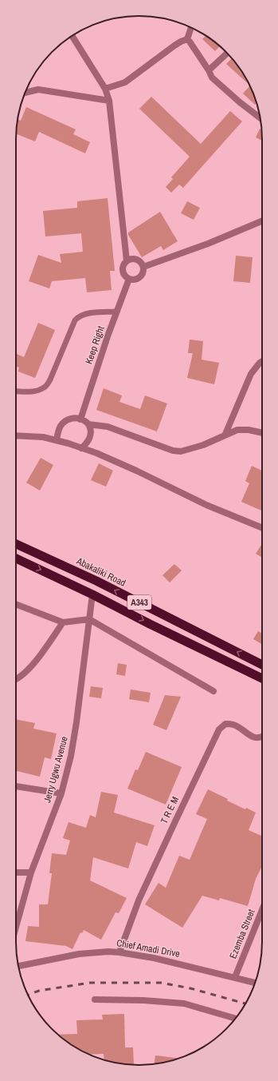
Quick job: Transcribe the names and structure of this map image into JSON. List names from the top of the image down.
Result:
{
  "streets": {
    "highway": ["Abakaliki Road", "A343"],
    "street": [
      "Keep Right",
      "Jerry Ugwu Avenue",
      "T R E M",
      "Ezemba Street",
      "Chief Amadi Drive"
    ]
  },
  "crossings": [
    ["A343", "Jerry Ugwu Avenue"],
    ["T R E M", "Chief Amadi Drive"],
    ["Ezemba Street", "Chief Amadi Drive"]
  ]
}
